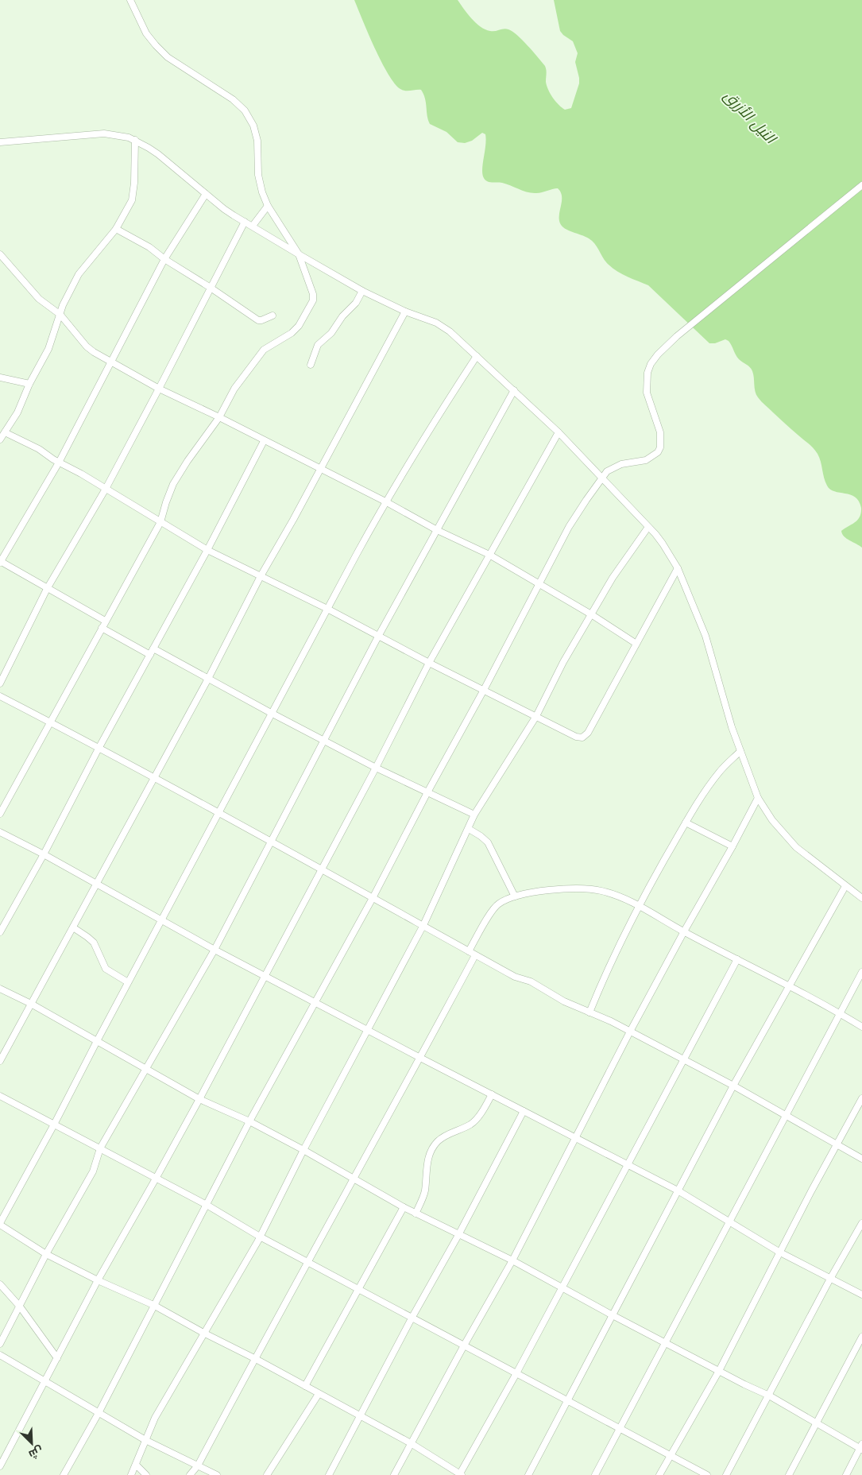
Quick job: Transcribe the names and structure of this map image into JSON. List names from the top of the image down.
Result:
{
  "water": ["النيل الأزرق"],
  "north": "bottom right"
}
